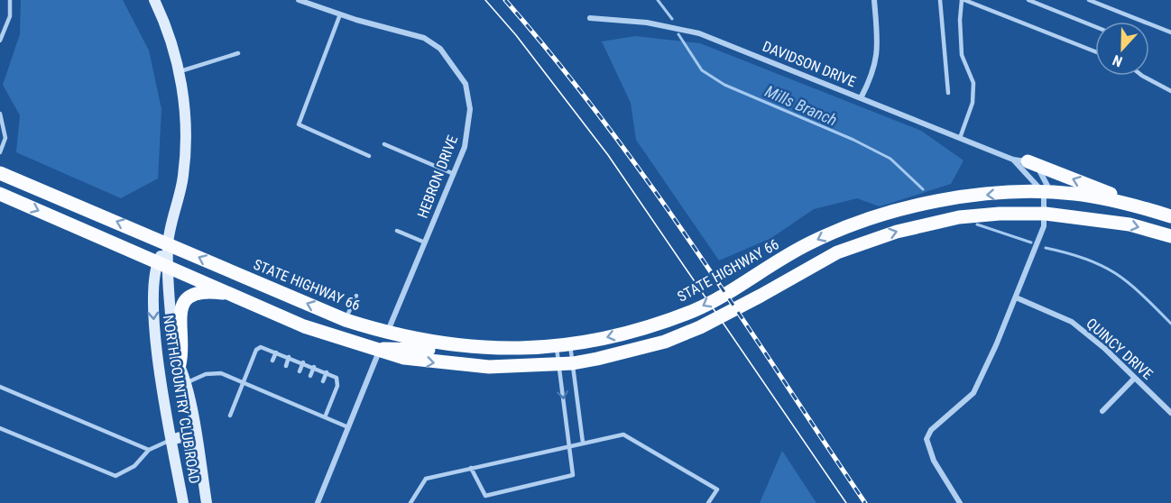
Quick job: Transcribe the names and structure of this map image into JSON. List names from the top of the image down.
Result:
{
  "streets": {
    "main road": ["STATE HIGHWAY 66", "NORTH COUNTRY CLUB ROAD"],
    "street": ["DAVIDSON DRIVE", "HEBRON DRIVE", "QUINCY DRIVE"]
  },
  "crossings": [
    ["DAVIDSON DRIVE", "STATE HIGHWAY 66"],
    ["HEBRON DRIVE", "STATE HIGHWAY 66"],
    ["STATE HIGHWAY 66", "NORTH COUNTRY CLUB ROAD"]
  ],
  "water": ["Mills Branch"],
  "north": "bottom"
}
